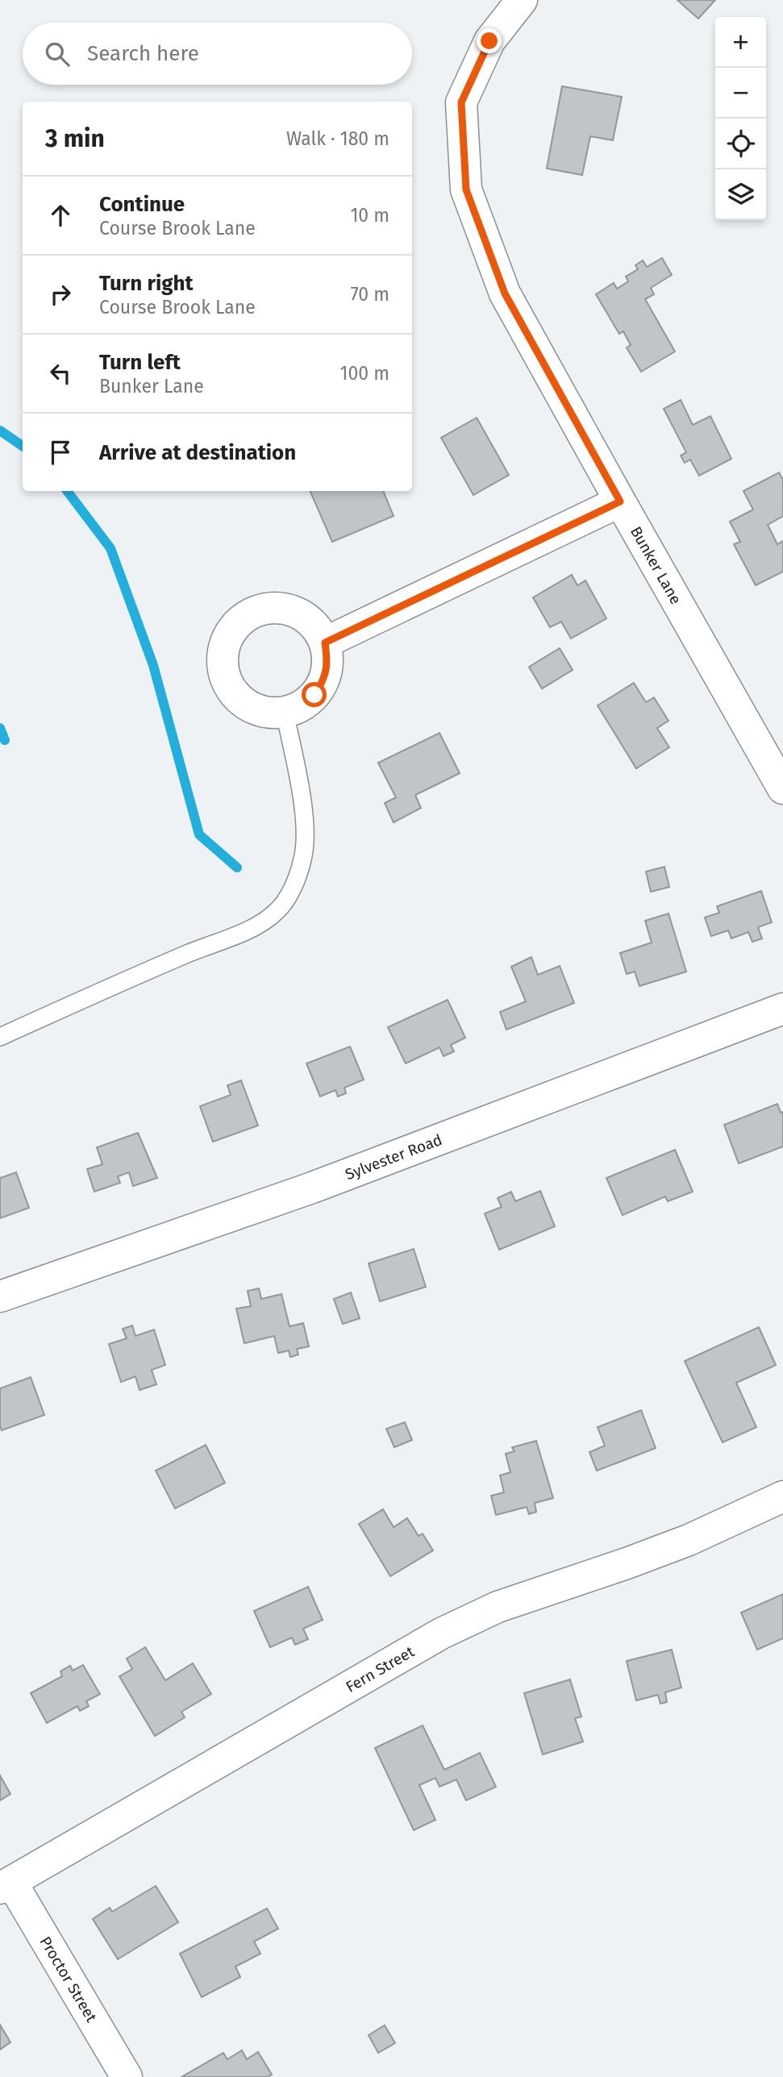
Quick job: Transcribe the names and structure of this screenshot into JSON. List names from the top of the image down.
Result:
{
  "streets": {
    "street": [
      "Bunker Lane",
      "Sylvester Road",
      "Fern Street",
      "Proctor Street"
    ]
  },
  "crossings": [
    ["Fern Street", "Proctor Street"]
  ],
  "page": {
    "map_buttons": ["+", "−"],
    "search": "Search here",
    "heading": ["3 min", "Walk · 180 m"],
    "list": [
      ["Continue", "Course Brook Lane", "10 m"],
      ["Turn right", "Course Brook Lane", "70 m"],
      ["Turn left", "Bunker Lane", "100 m"],
      "Arrive at destination"
    ]
  }
}
